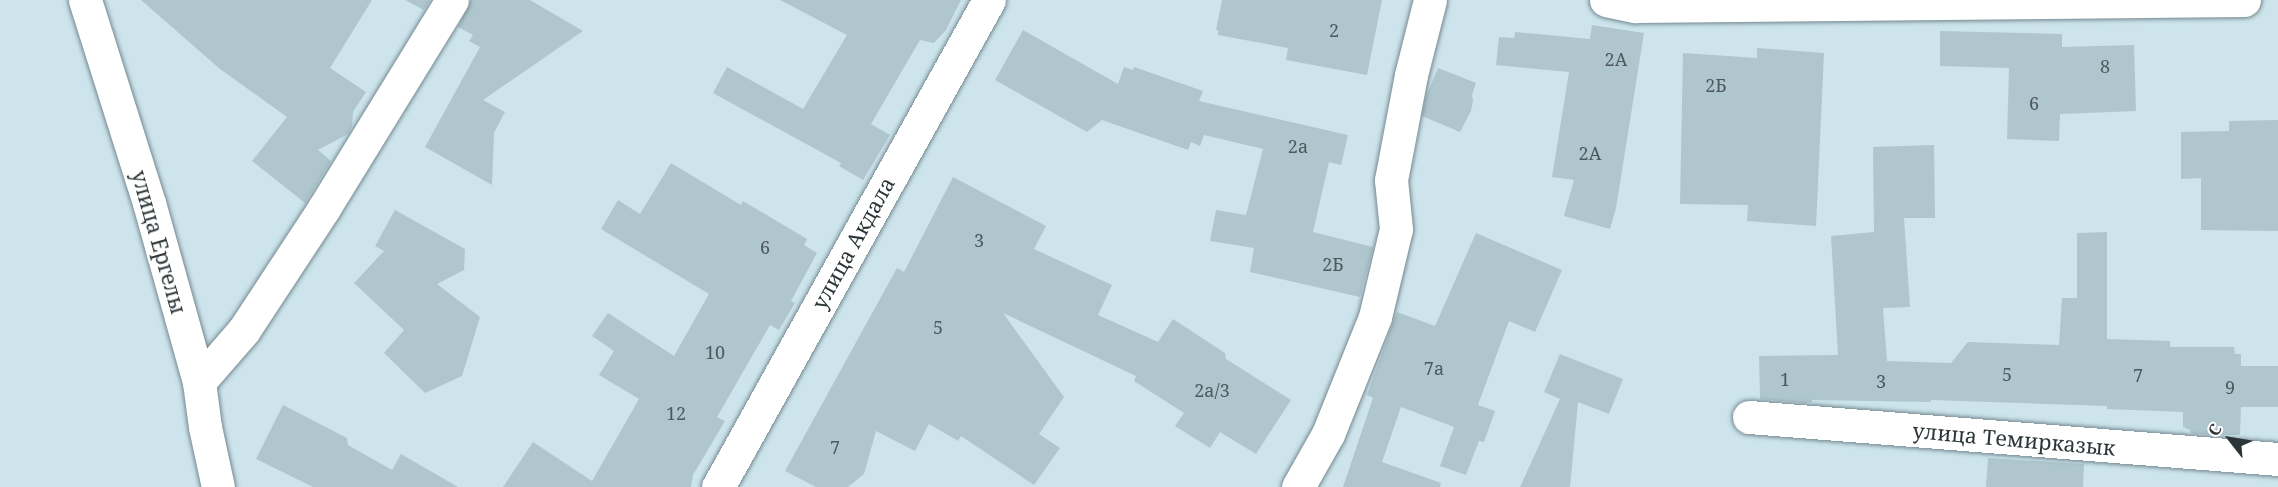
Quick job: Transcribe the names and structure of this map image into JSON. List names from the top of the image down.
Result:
{
  "streets": {
    "street": ["улица Ергелы", "улица Акдала", "улица Темирказык"]
  },
  "house_numbers": [
    "2",
    "2А",
    "8",
    "2Б",
    "6",
    "2а",
    "2А",
    "3",
    "6",
    "2Б",
    "5",
    "10",
    "7а",
    "5",
    "7",
    "1",
    "3",
    "9",
    "2а/3",
    "12",
    "7"
  ],
  "north": "top left"
}
